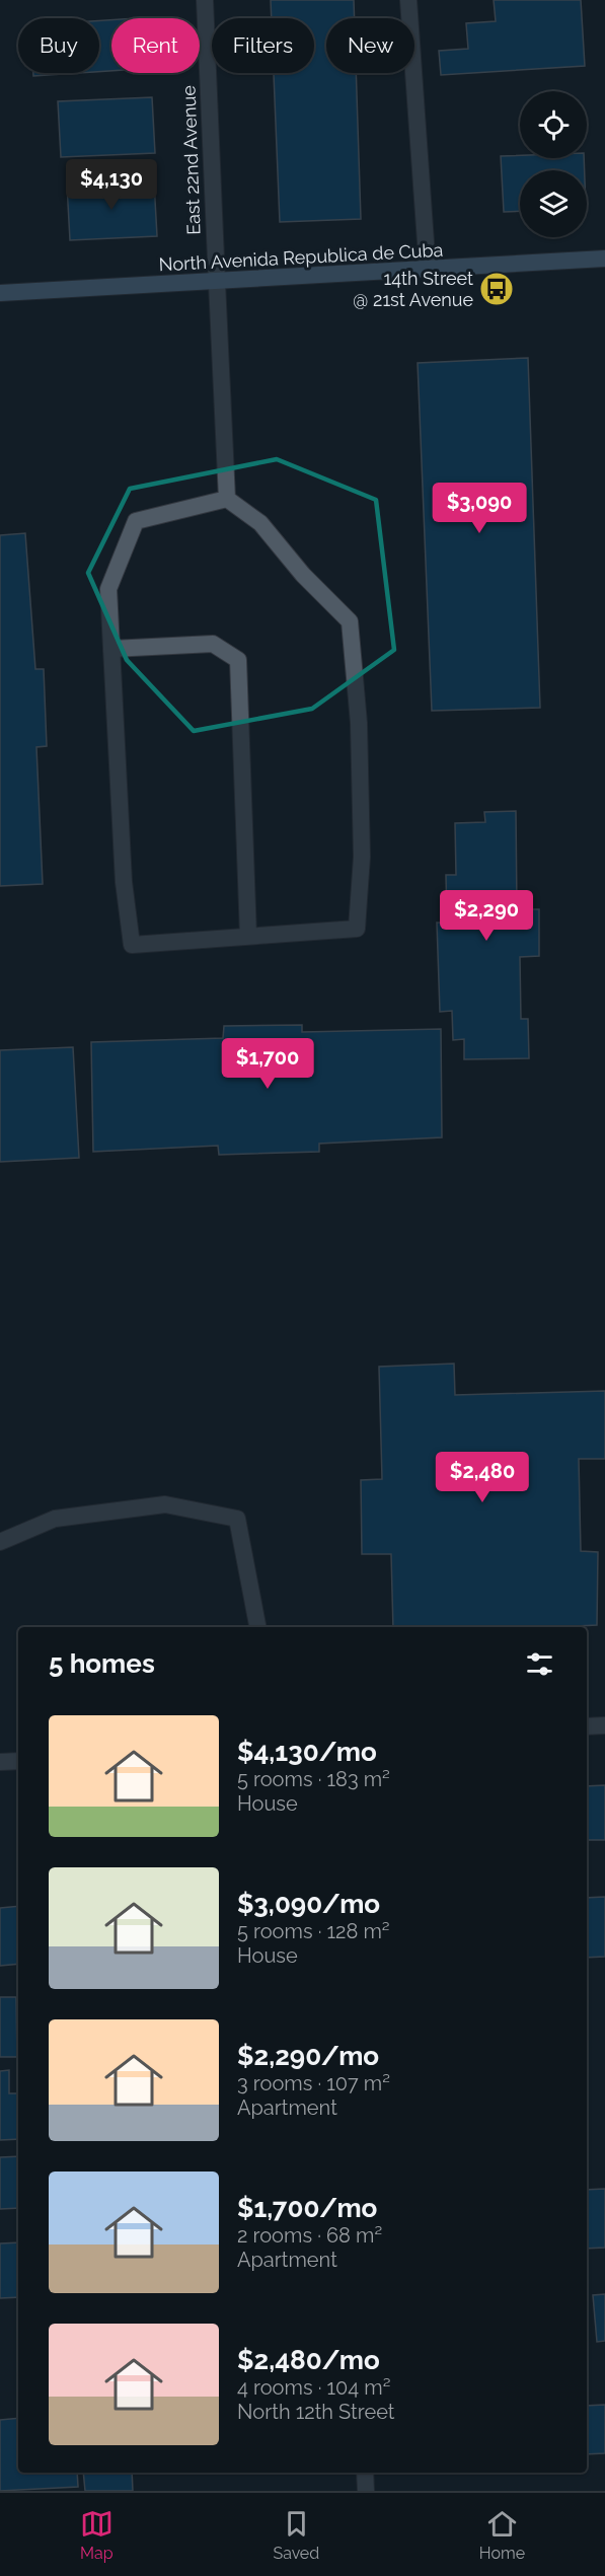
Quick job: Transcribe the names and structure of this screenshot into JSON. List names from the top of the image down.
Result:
{
  "streets": {
    "main road": ["North Avenida Republica de Cuba"],
    "street": ["East 22nd Avenue"]
  },
  "crossings": [
    ["East 22nd Avenue", "North Avenida Republica de Cuba"]
  ],
  "places": {
    "bus stop": ["14th Street @ 21st Avenue"]
  },
  "page": {
    "chip": [
      "Buy",
      "Rent",
      "Filters",
      "New"
    ],
    "price": [
      "$4,130",
      "$3,090",
      "$2,290",
      "$1,700",
      "$2,480"
    ],
    "heading": "5 homes",
    "list": [
      {
        "name": "$4,130/mo",
        "note": "5 rooms · 183 m² · House"
      },
      {
        "name": "$3,090/mo",
        "note": "5 rooms · 128 m² · House"
      },
      {
        "name": "$2,290/mo",
        "note": "3 rooms · 107 m² · Apartment"
      },
      {
        "name": "$1,700/mo",
        "note": "2 rooms · 68 m² · Apartment"
      },
      {
        "name": "$2,480/mo",
        "note": "4 rooms · 104 m² · North 12th Street"
      }
    ],
    "tabs": ["Map", "Saved", "Home"]
  }
}
